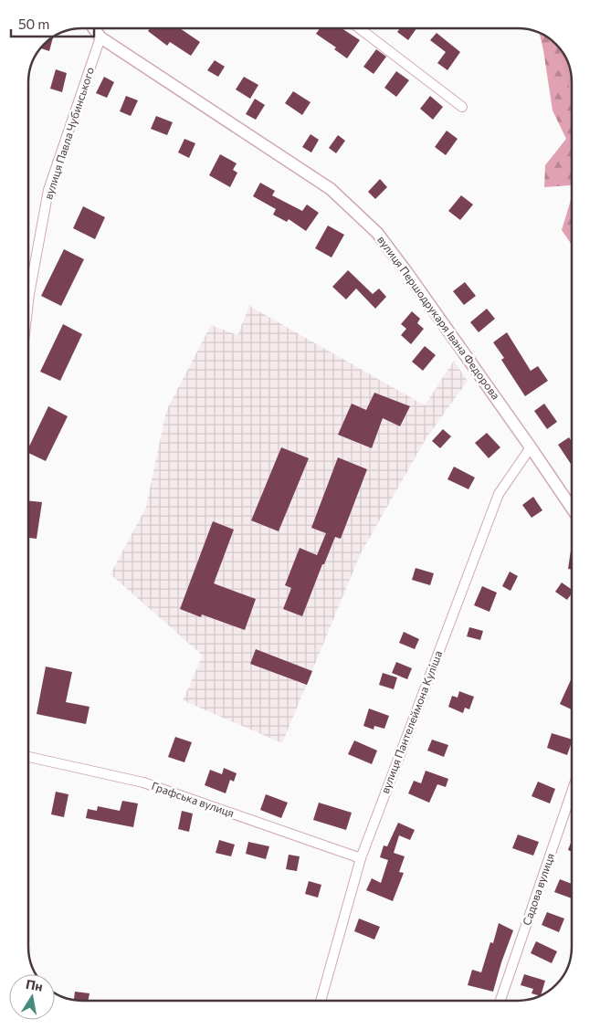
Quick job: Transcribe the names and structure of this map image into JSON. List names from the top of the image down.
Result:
{
  "streets": {
    "street": [
      "вулиця Павла Чубинського",
      "вулиця Першодрукаря Івана Федорова",
      "вулиця Пантелеймона Куліша",
      "Графська вулиця",
      "Садова вулиця"
    ]
  },
  "crossings": [
    ["вулиця Павла Чубинського", "вулиця Першодрукаря Івана Федорова"],
    ["вулиця Першодрукаря Івана Федорова", "вулиця Пантелеймона Куліша"],
    ["вулиця Пантелеймона Куліша", "Графська вулиця"]
  ],
  "scale_bar": "50 m",
  "north": "top"
}
